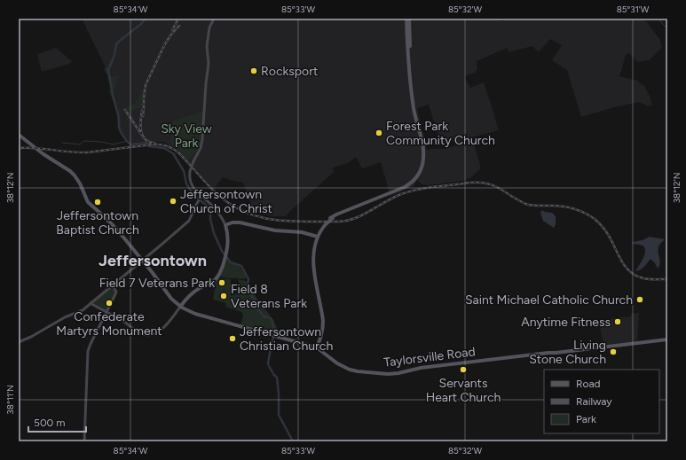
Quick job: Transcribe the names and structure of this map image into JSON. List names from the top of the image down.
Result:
{
  "streets": {
    "main road": ["Taylorsville Road"]
  },
  "districts": ["Jeffersontown"],
  "parks": ["Sky View Park"],
  "places": [
    "Rocksport",
    "Forest Park Community Church",
    "Jeffersontown Church of Christ",
    "Jeffersontown Baptist Church",
    "Field 7 Veterans Park",
    "Field 8 Veterans Park",
    "Saint Michael Catholic Church",
    "Confederate Martyrs Monument",
    "Anytime Fitness",
    "Jeffersontown Christian Church",
    "Living Stone Church",
    "Servants Heart Church"
  ],
  "legend": ["Road", "Railway", "Park"],
  "scale_bar": "500 m",
  "coordinates": [
    "85°34'W",
    "85°33'W",
    "85°32'W",
    "85°31'W",
    "38°12'N",
    "38°11'N"
  ]
}
